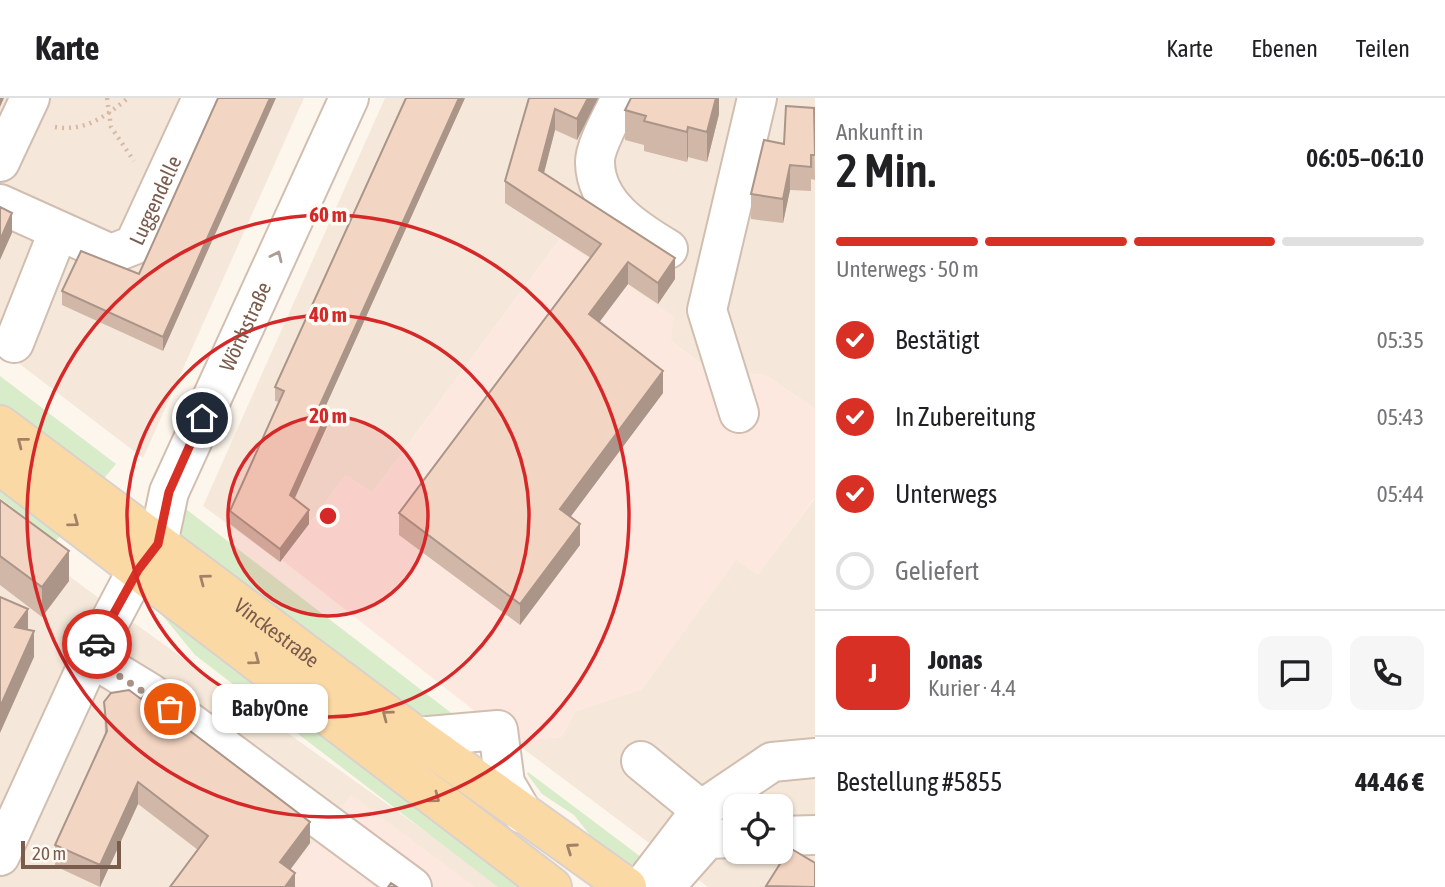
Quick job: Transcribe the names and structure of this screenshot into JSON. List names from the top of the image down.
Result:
{
  "streets": {
    "main road": ["Vinckestraße"],
    "street": ["Luggendelle", "Wörthstraße"]
  },
  "crossings": [
    ["Wörthstraße", "Vinckestraße"]
  ],
  "places": ["BabyOne"],
  "scale_bar": "20 m",
  "page": {
    "header": "Karte",
    "nav": ["Karte", "Ebenen", "Teilen"],
    "heading": ["2 Min.", "Ankunft in", "06:05–06:10"],
    "panel": [
      "Jonas",
      "Kurier · 4.4",
      "Bestellung #5855",
      "44.46 €"
    ],
    "bar": "Unterwegs · 50 m",
    "list": [
      ["Bestätigt", "05:35"],
      ["In Zubereitung", "05:43"],
      ["Unterwegs", "05:44"],
      "Geliefert"
    ],
    "round": "J",
    "bubble": "BabyOne",
    "scale": "20 m"
  },
  "rings": ["60 m", "40 m", "20 m"]
}
